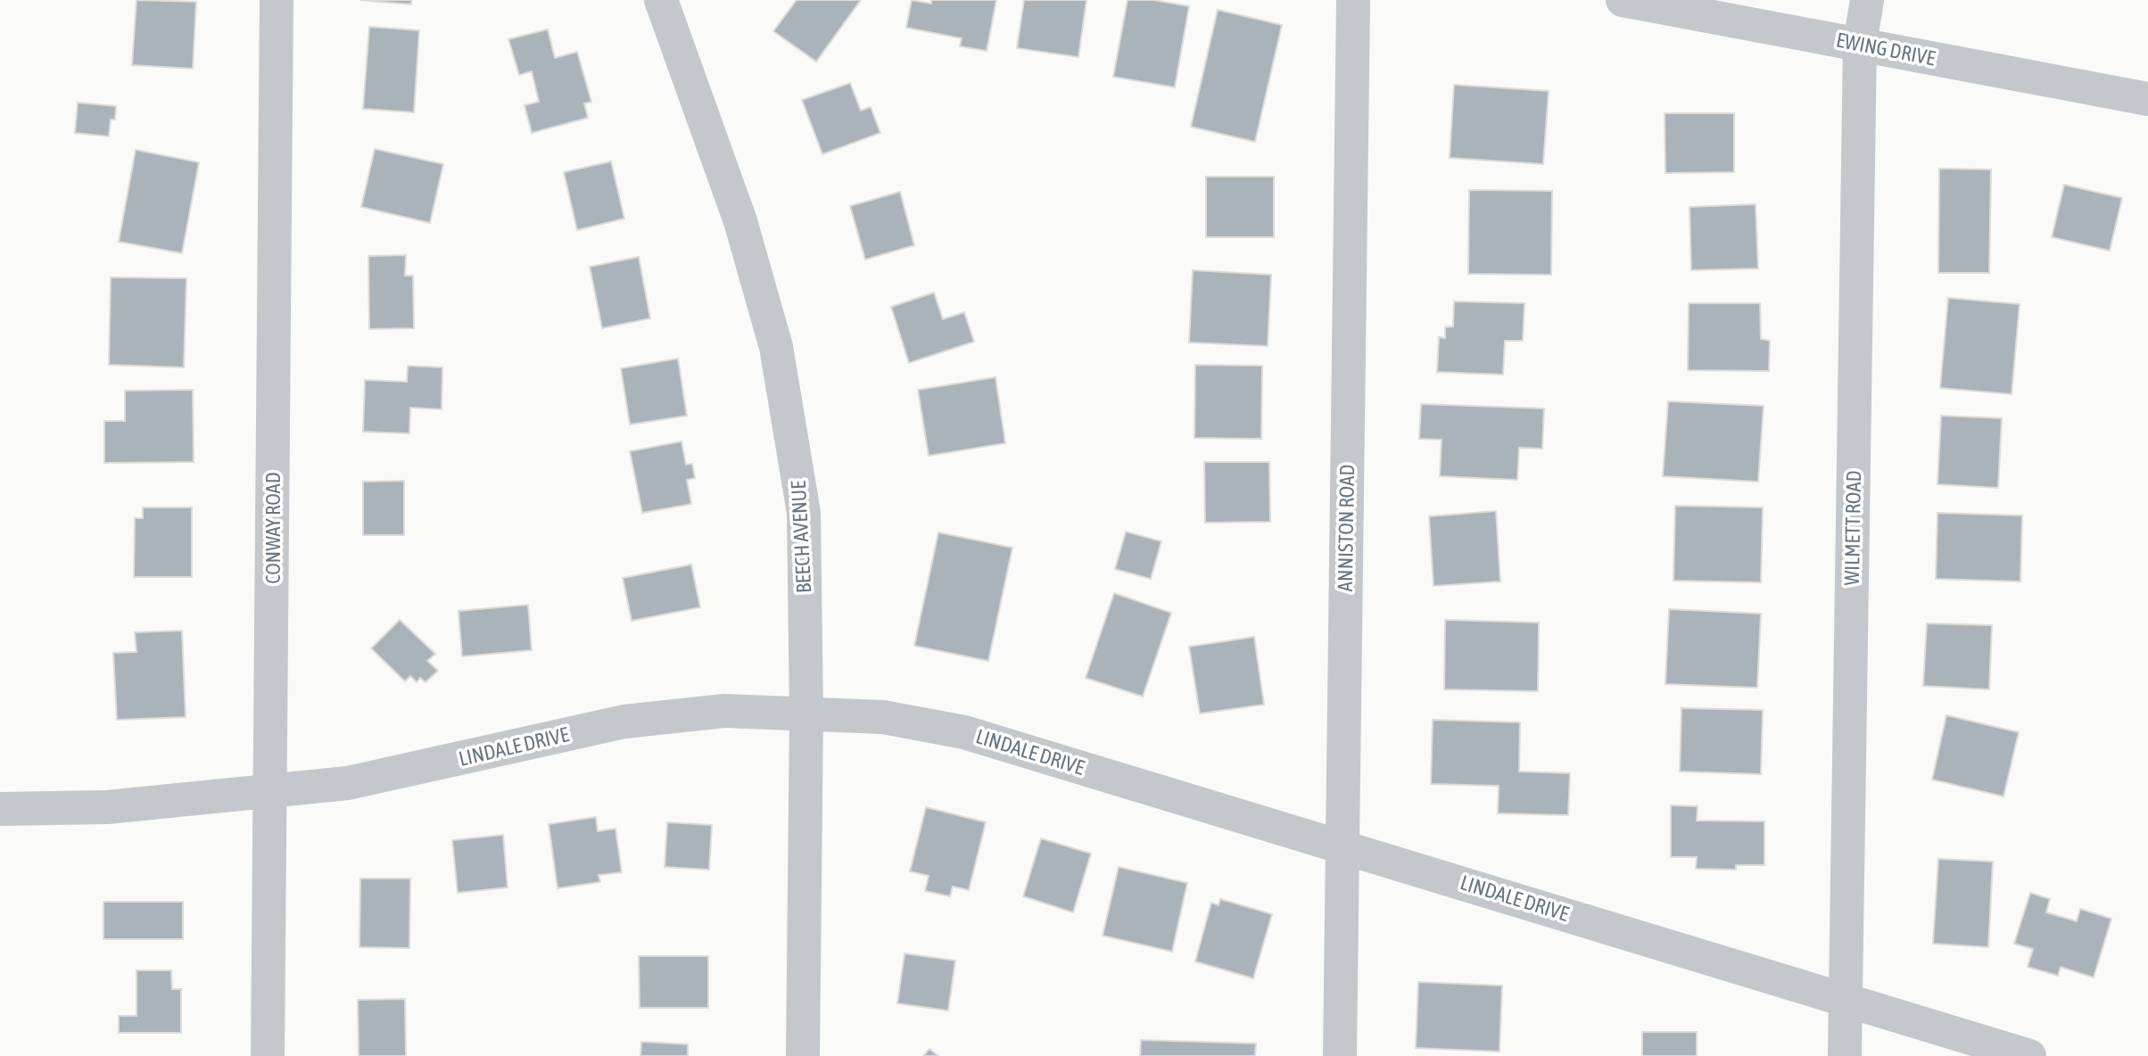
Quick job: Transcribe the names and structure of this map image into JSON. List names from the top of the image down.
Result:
{
  "streets": {
    "street": [
      "EWING DRIVE",
      "CONWAY ROAD",
      "ANNISTON ROAD",
      "WILMETT ROAD",
      "BEECH AVENUE",
      "LINDALE DRIVE"
    ]
  },
  "crossings": [
    ["EWING DRIVE", "WILMETT ROAD"],
    ["CONWAY ROAD", "LINDALE DRIVE"],
    ["ANNISTON ROAD", "LINDALE DRIVE"],
    ["WILMETT ROAD", "LINDALE DRIVE"],
    ["BEECH AVENUE", "LINDALE DRIVE"]
  ]
}
